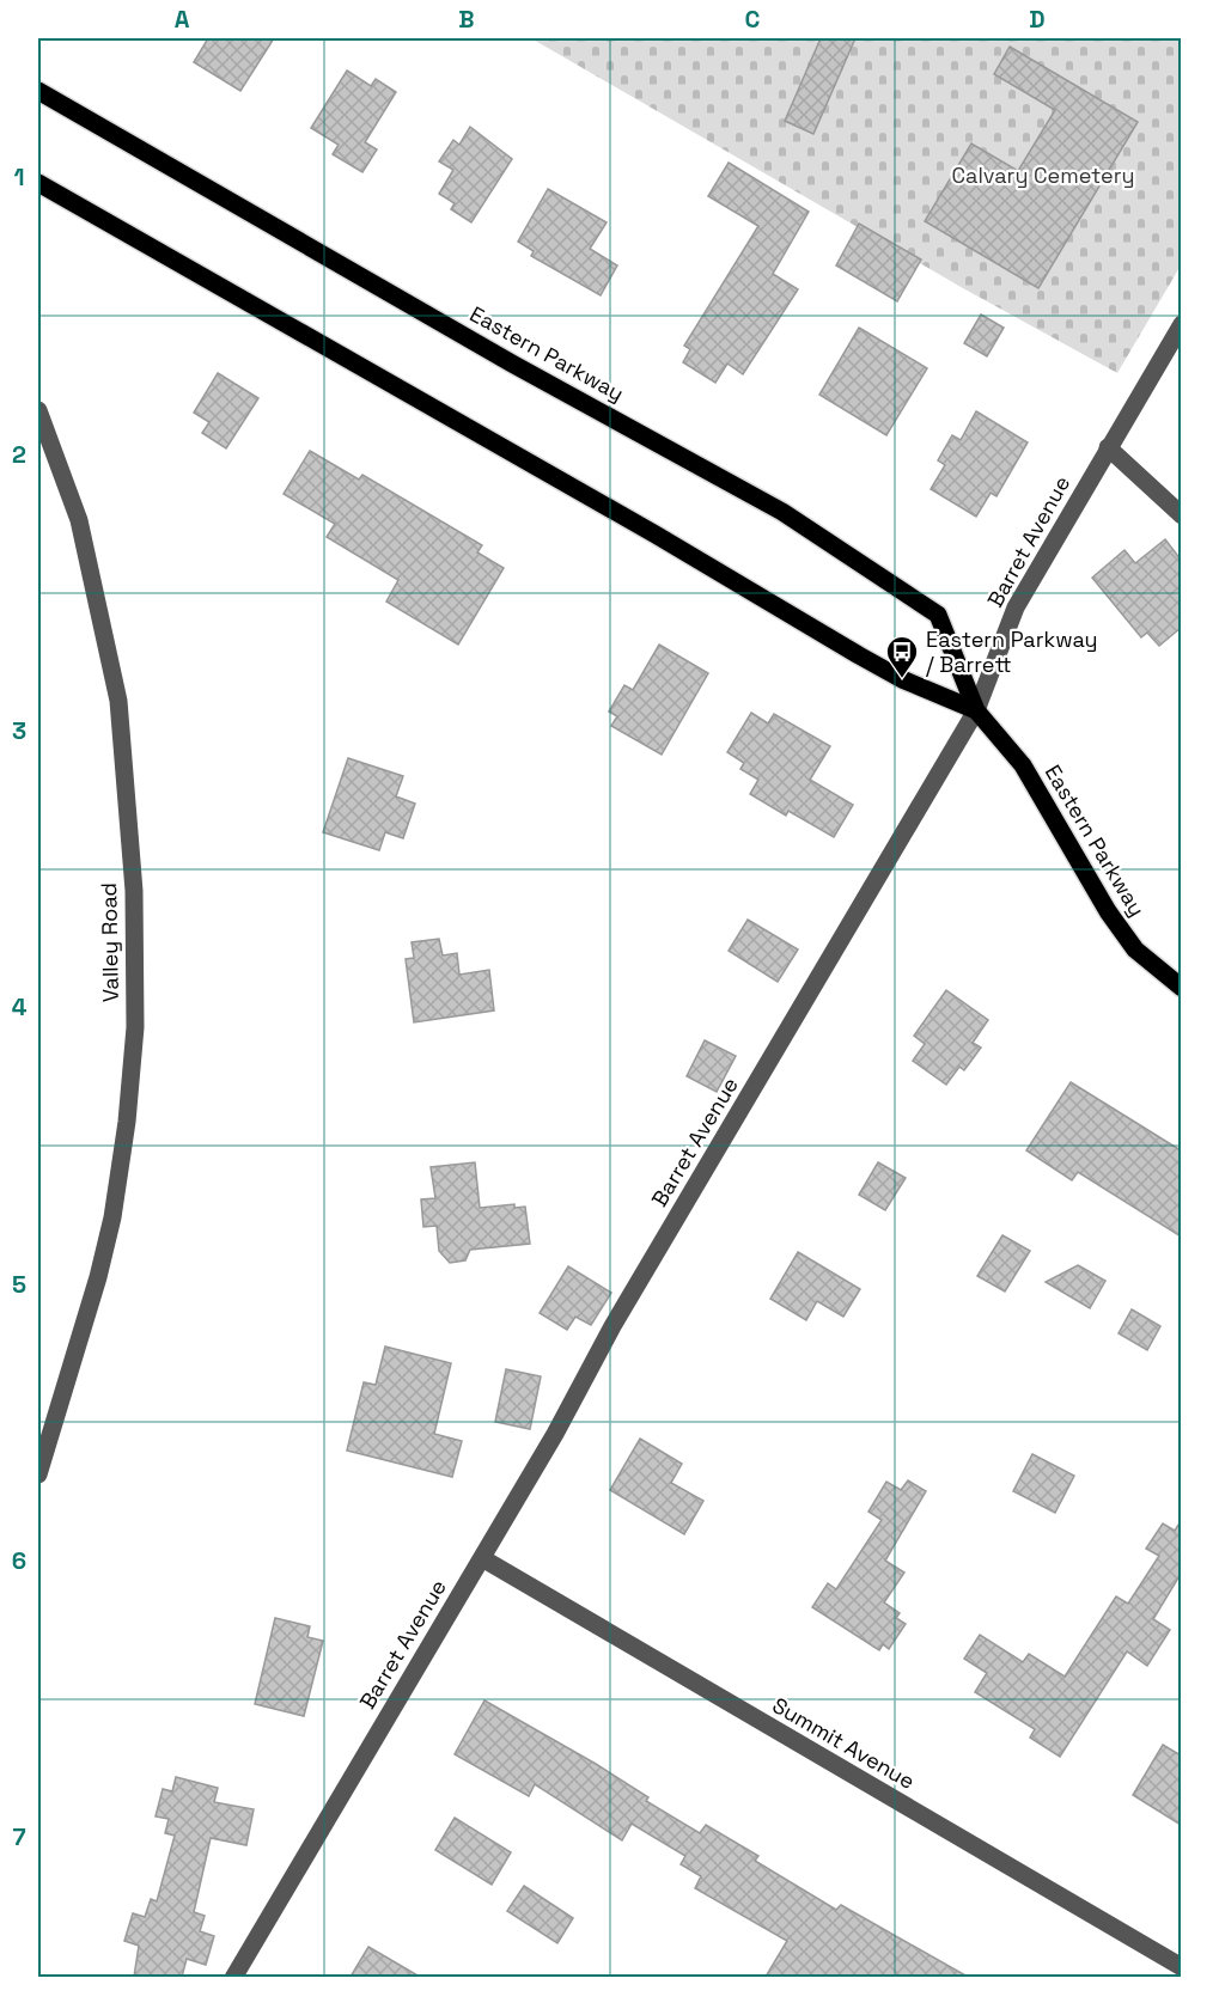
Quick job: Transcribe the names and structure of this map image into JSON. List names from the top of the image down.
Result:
{
  "streets": {
    "main road": ["Eastern Parkway"],
    "street": ["Barret Avenue", "Valley Road", "Summit Avenue"]
  },
  "crossings": [
    ["Eastern Parkway", "Barret Avenue"],
    ["Barret Avenue", "Summit Avenue"]
  ],
  "parks": ["Calvary Cemetery"],
  "places": {
    "bus stop": ["Eastern Parkway / Barrett"]
  },
  "grid": {
    "columns": [
      "A",
      "B",
      "C",
      "D"
    ],
    "rows": [
      "1",
      "2",
      "3",
      "4",
      "5",
      "6",
      "7"
    ]
  }
}
